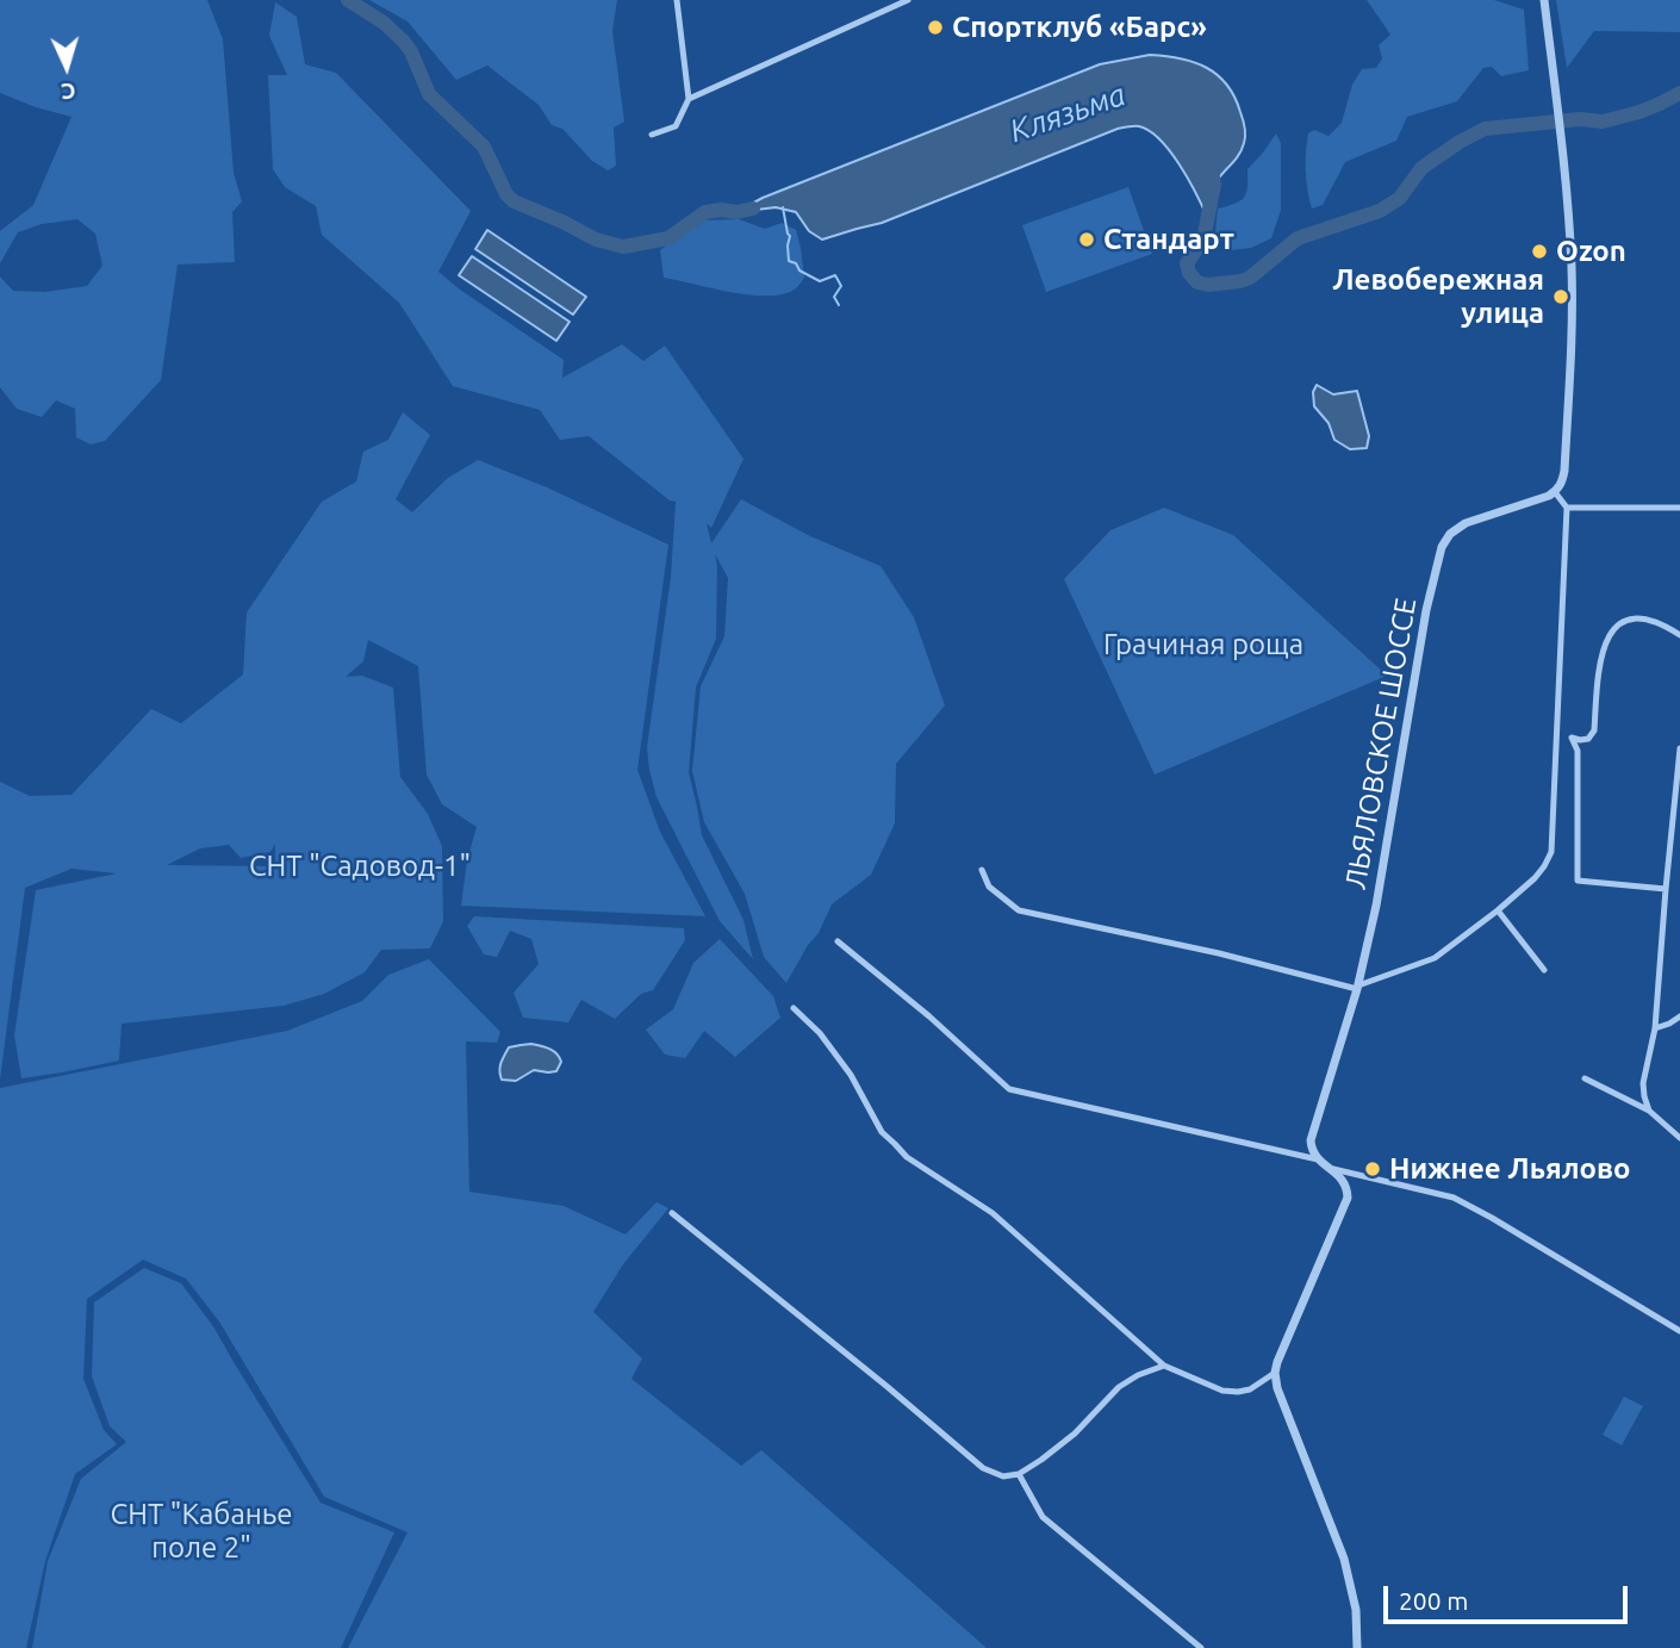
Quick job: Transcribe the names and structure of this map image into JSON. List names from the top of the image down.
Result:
{
  "streets": {
    "street": ["ЛЬЯЛОВСКОЕ ШОССЕ"]
  },
  "water": ["Клязьма"],
  "parks": ["Грачиная роща", "СНТ \"Садовод-1\"", "СНТ \"Кабанье поле 2\""],
  "places": [
    "Спортклуб «Барс»",
    "Стандарт",
    "Ozon",
    "Левобережная улица",
    "Нижнее Льялово"
  ],
  "scale_bar": "200 m",
  "north": "bottom"
}
